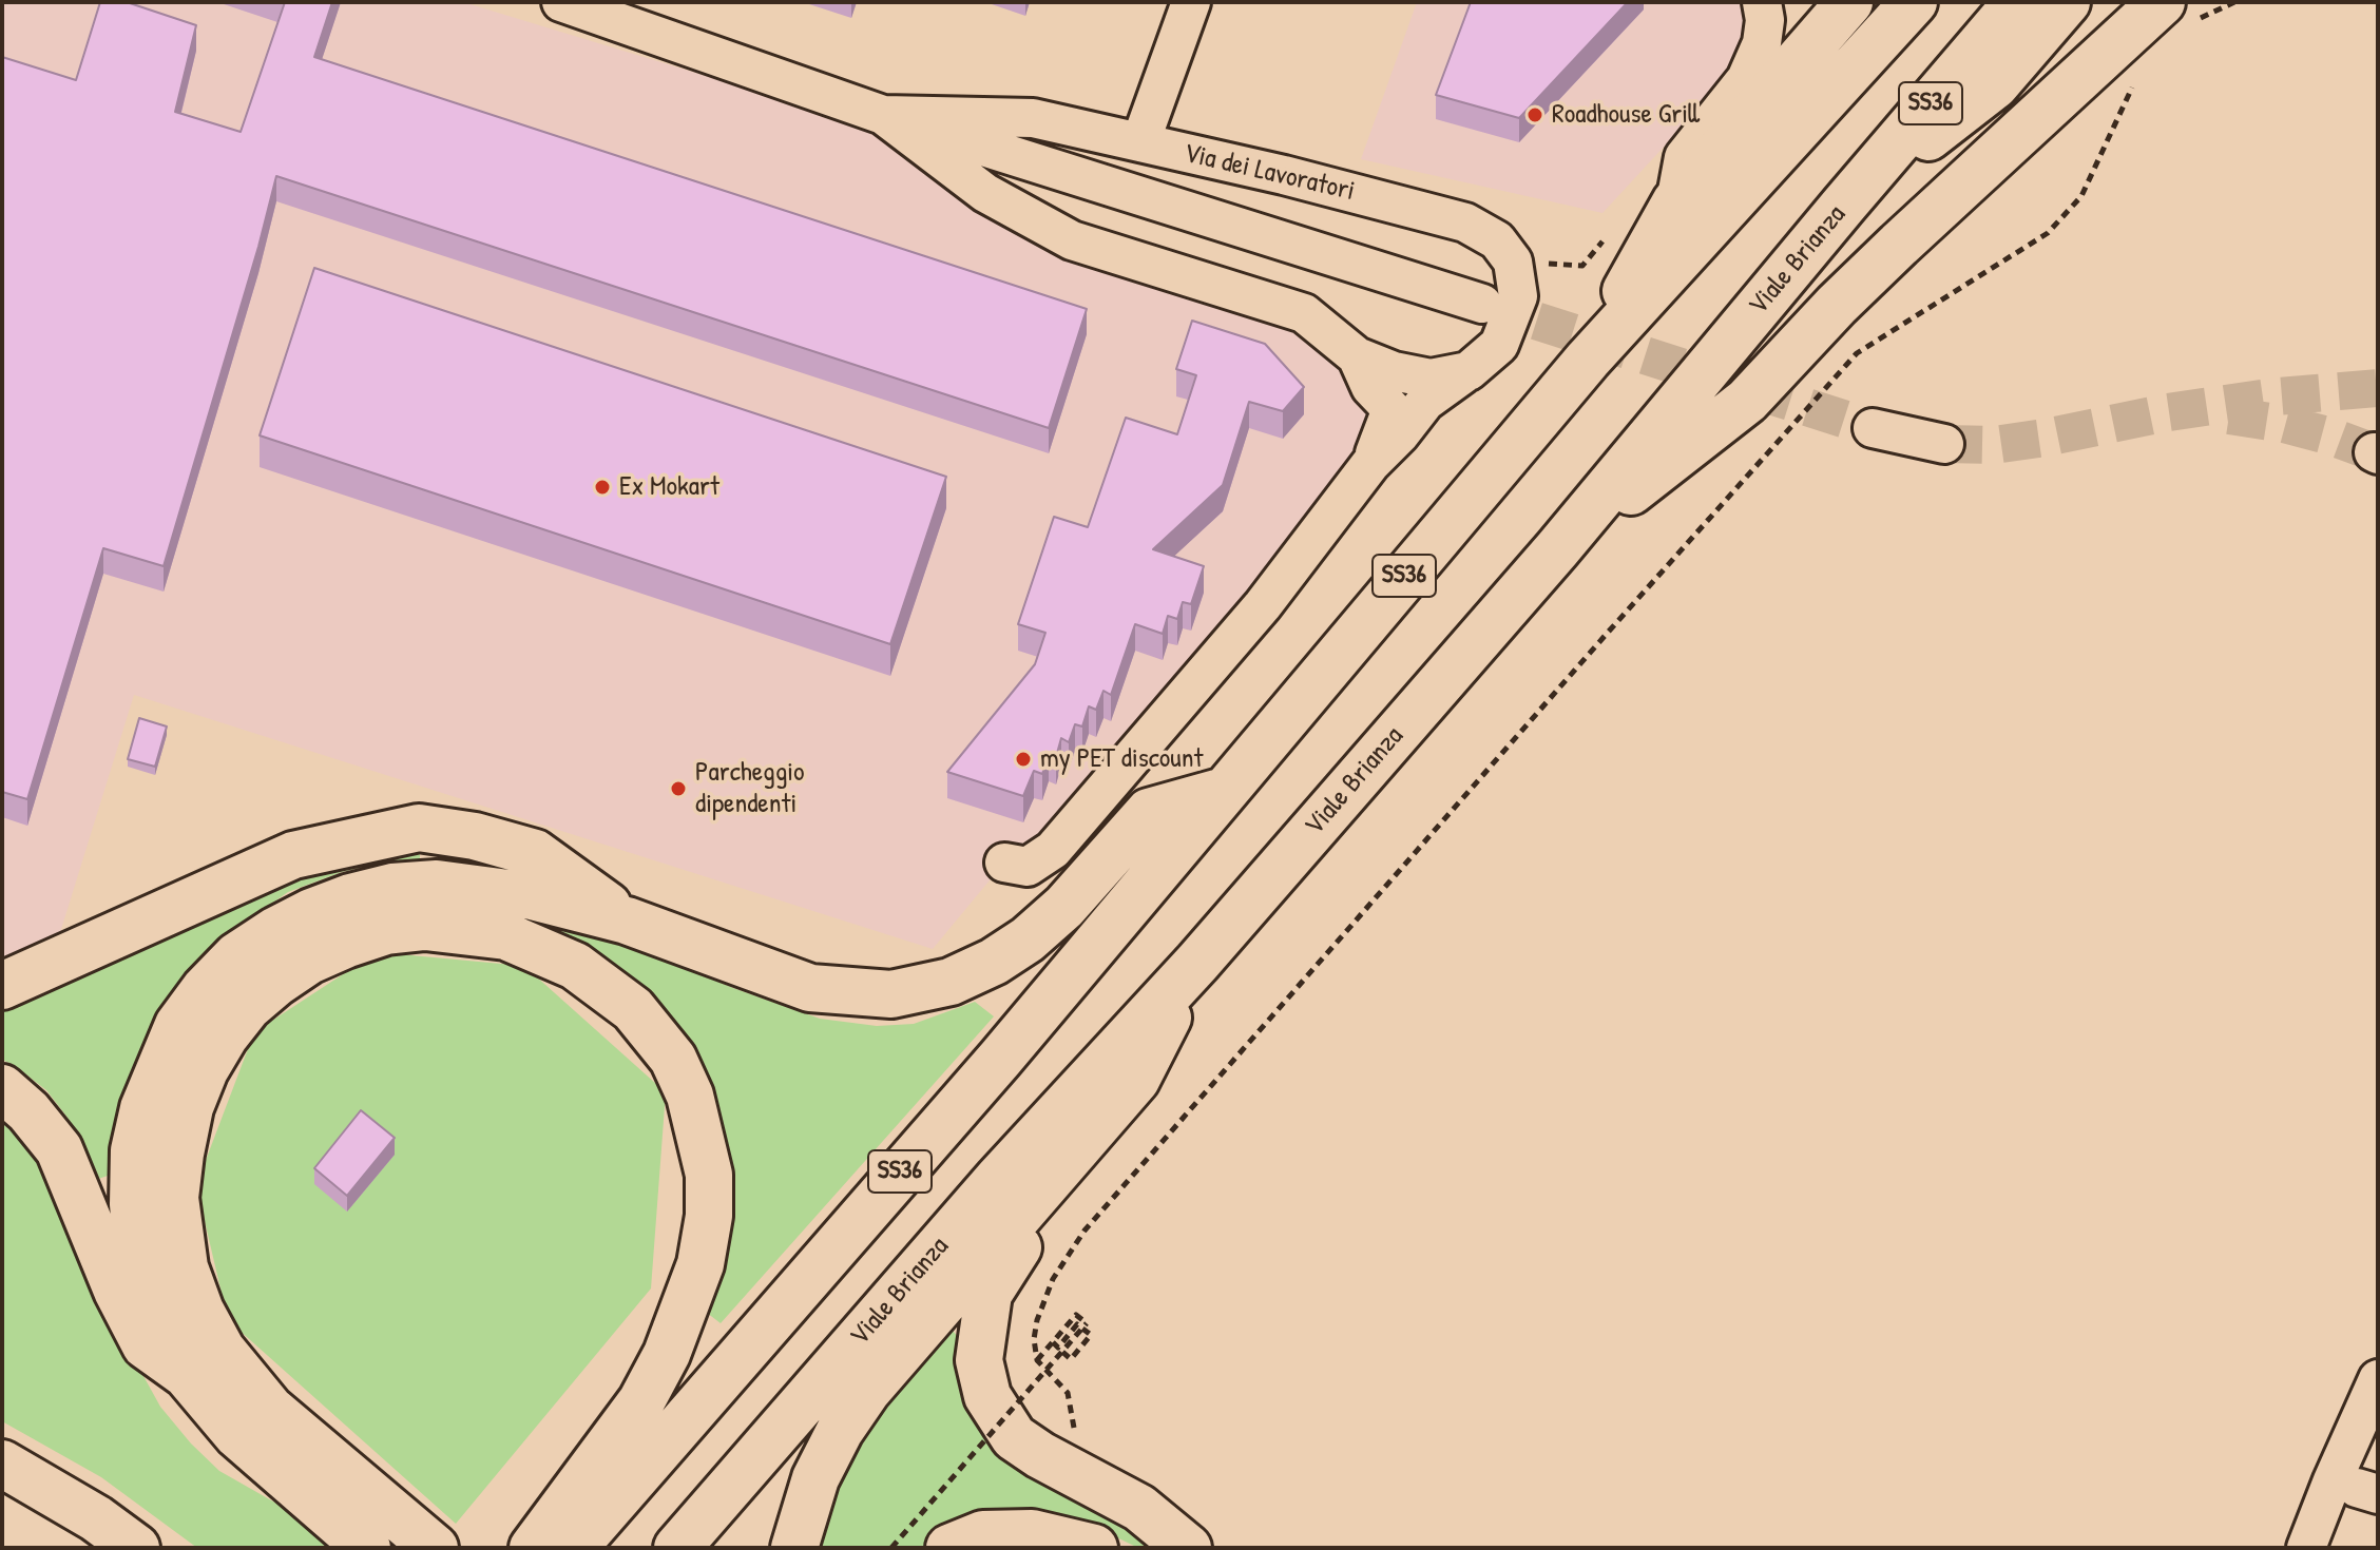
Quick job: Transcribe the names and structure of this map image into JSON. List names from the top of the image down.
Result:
{
  "streets": {
    "main road": ["SS36", "Viale Brianza"],
    "street": ["Via dei Lavoratori"]
  },
  "places": [
    "Roadhouse Grill",
    "Ex Mokart",
    "my PET discount",
    "Parcheggio dipendenti"
  ]
}
